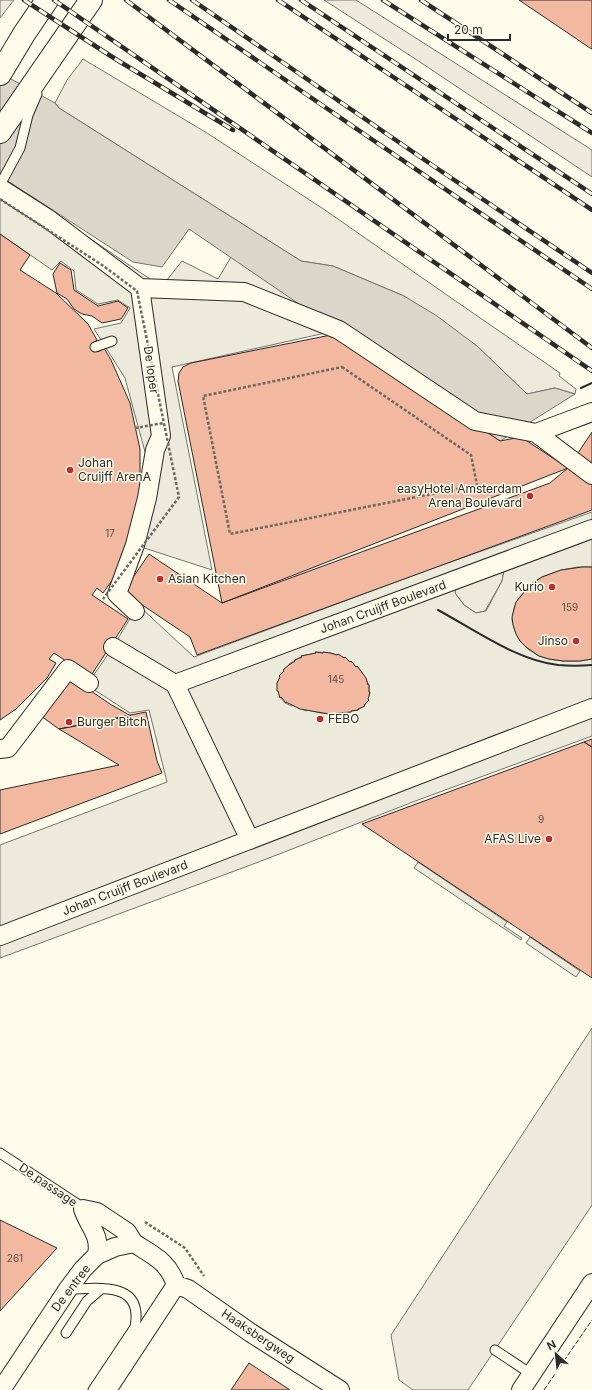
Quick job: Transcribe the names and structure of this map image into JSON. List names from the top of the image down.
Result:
{
  "streets": {
    "street": [
      "De loper",
      "Johan Cruijff Boulevard",
      "De passage",
      "De entree",
      "Haaksbergweg"
    ]
  },
  "crossings": [
    ["De passage", "De entree"]
  ],
  "places": [
    "Johan Cruijff ArenA",
    "easyHotel Amsterdam Arena Boulevard",
    "Asian Kitchen",
    "Kurio",
    "Jinso",
    "FEBO",
    "Burger Bitch",
    "AFAS Live"
  ],
  "house_numbers": [
    "17",
    "159",
    "145",
    "9",
    "261"
  ],
  "scale_bar": "20 m",
  "north": "top left"
}
